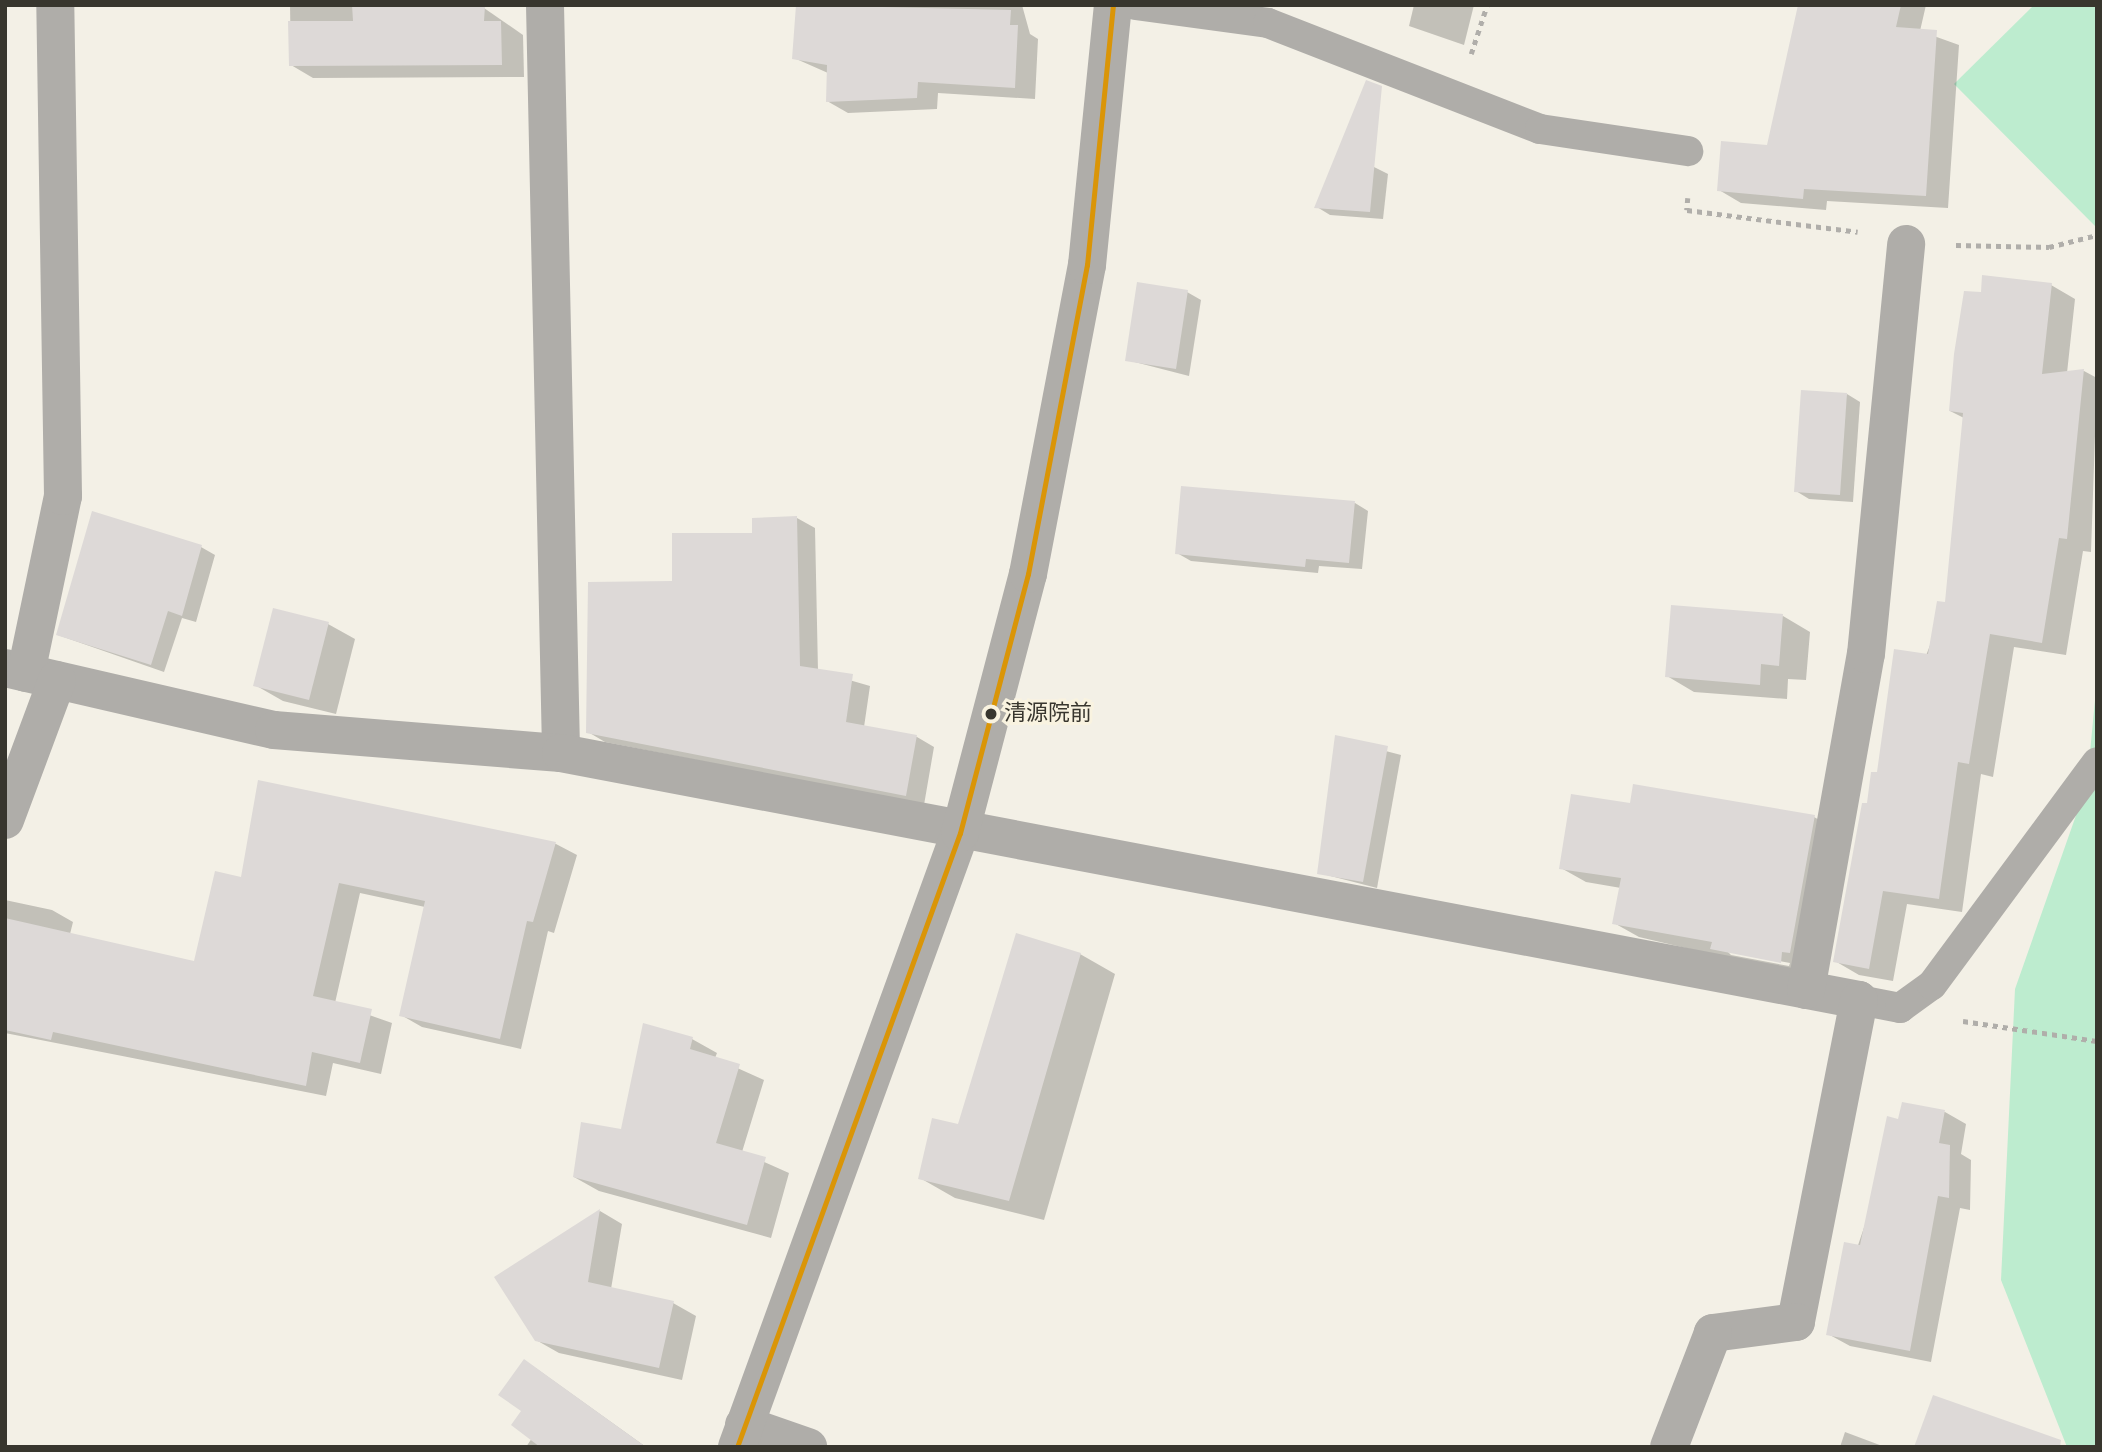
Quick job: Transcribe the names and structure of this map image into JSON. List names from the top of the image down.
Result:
{
  "places": ["清源院前"]
}
